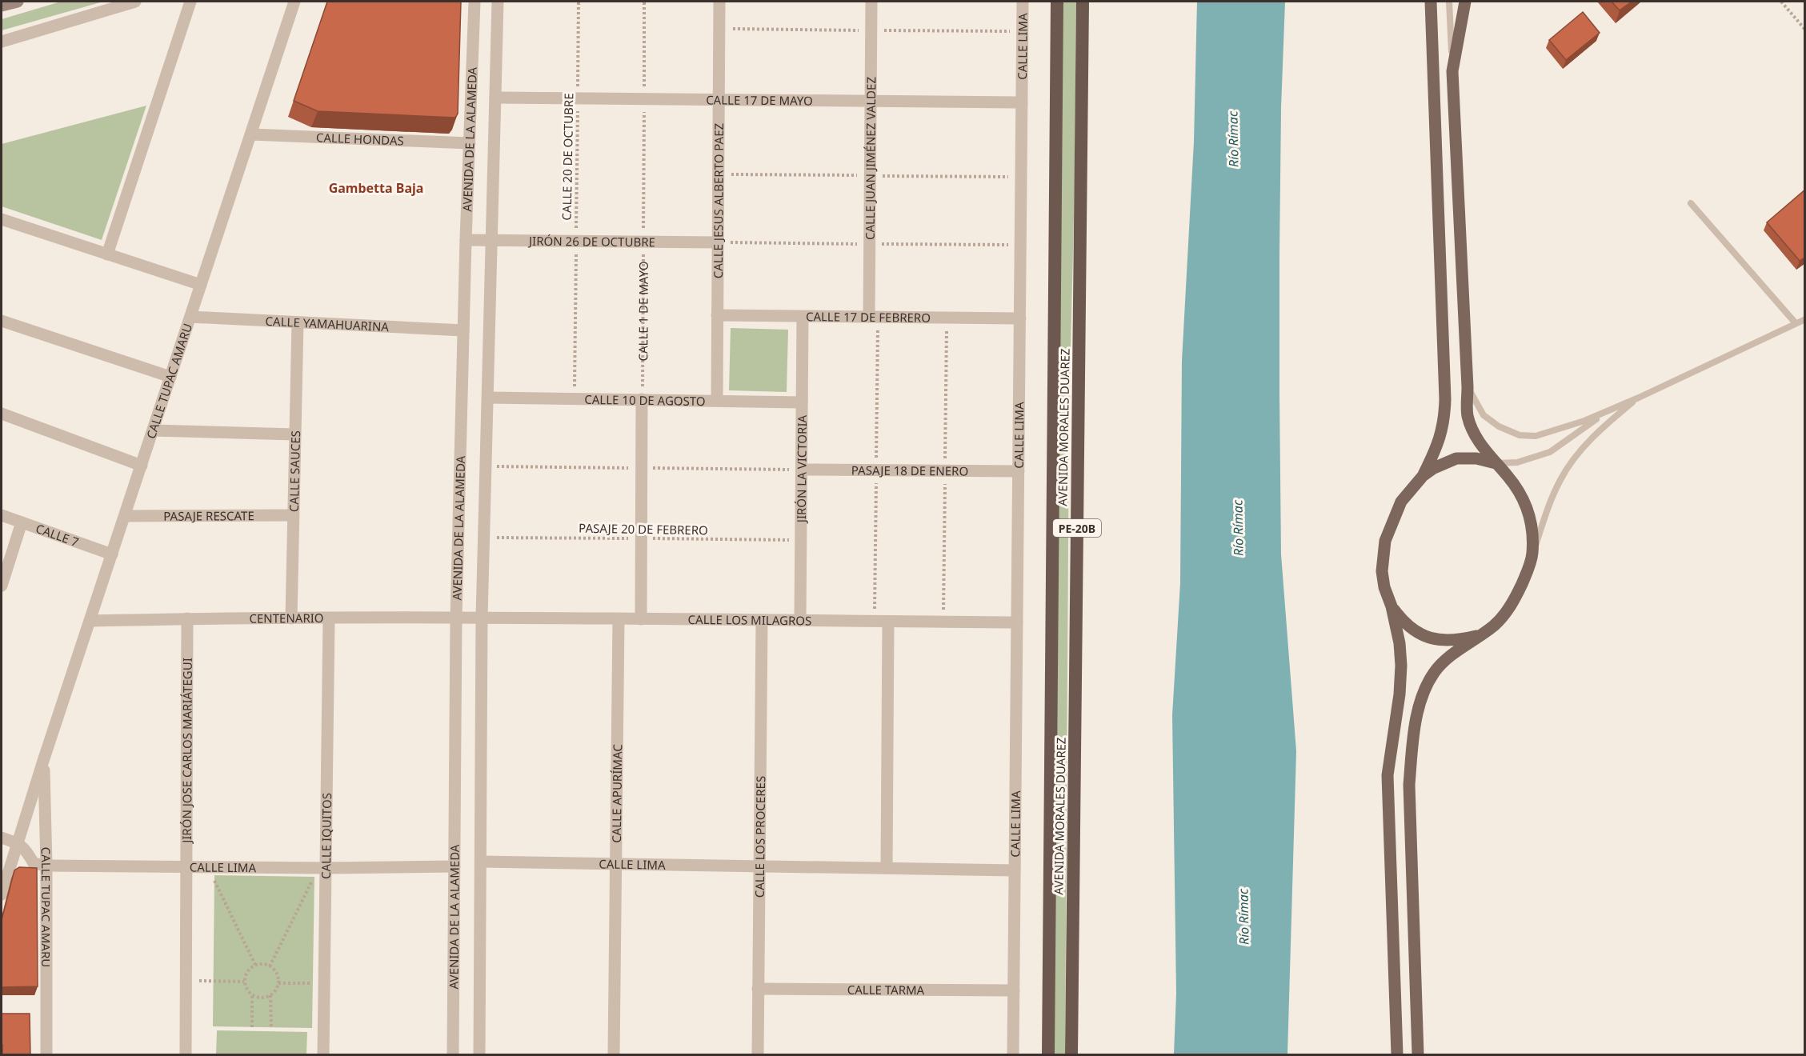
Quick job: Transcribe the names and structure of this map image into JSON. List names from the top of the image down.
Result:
{
  "streets": {
    "highway": ["AVENIDA MORALES DUAREZ", "PE-20B"],
    "street": [
      "CALLE LIMA",
      "CALLE 17 DE MAYO",
      "CALLE HONDAS",
      "AVENIDA DE LA ALAMEDA",
      "CALLE JUAN JIMÉNEZ VALDEZ",
      "CALLE JESUS ALBERTO PAEZ",
      "JIRÓN 26 DE OCTUBRE",
      "CALLE 17 DE FEBRERO",
      "CALLE YAMAHUARINA",
      "CALLE TUPAC AMARU",
      "CALLE 10 DE AGOSTO",
      "JIRÓN LA VICTORIA",
      "CALLE SAUCES",
      "PASAJE 18 DE ENERO",
      "PASAJE RESCATE",
      "CALLE 7",
      "CENTENARIO",
      "CALLE LOS MILAGROS",
      "JIRÓN JOSE CARLOS MARIÁTEGUI",
      "CALLE APURÍMAC",
      "CALLE IQUITOS",
      "CALLE LOS PROCERES",
      "CALLE TARMA"
    ],
    "path": ["CALLE 20 DE OCTUBRE", "CALLE 1 DE MAYO", "PASAJE 20 DE FEBRERO"]
  },
  "crossings": [
    ["CALLE LIMA", "CALLE 17 DE MAYO"],
    ["CALLE LIMA", "AVENIDA DE LA ALAMEDA"],
    ["CALLE LIMA", "CALLE 17 DE FEBRERO"],
    ["CALLE LIMA", "CALLE TUPAC AMARU"],
    ["CALLE LIMA", "PASAJE 18 DE ENERO"],
    ["CALLE LIMA", "CALLE LOS MILAGROS"],
    ["CALLE LIMA", "JIRÓN JOSE CARLOS MARIÁTEGUI"],
    ["CALLE LIMA", "CALLE APURÍMAC"],
    ["CALLE LIMA", "CALLE IQUITOS"],
    ["CALLE LIMA", "CALLE LOS PROCERES"],
    ["CALLE LIMA", "CALLE TARMA"],
    ["CALLE 17 DE MAYO", "AVENIDA DE LA ALAMEDA"],
    ["CALLE 17 DE MAYO", "CALLE 20 DE OCTUBRE"],
    ["CALLE 17 DE MAYO", "CALLE JUAN JIMÉNEZ VALDEZ"],
    ["CALLE 17 DE MAYO", "CALLE JESUS ALBERTO PAEZ"],
    ["CALLE 17 DE MAYO", "CALLE 1 DE MAYO"],
    ["CALLE HONDAS", "AVENIDA DE LA ALAMEDA"],
    ["CALLE HONDAS", "CALLE TUPAC AMARU"],
    ["AVENIDA DE LA ALAMEDA", "JIRÓN 26 DE OCTUBRE"],
    ["AVENIDA DE LA ALAMEDA", "CALLE YAMAHUARINA"],
    ["AVENIDA DE LA ALAMEDA", "CALLE 10 DE AGOSTO"],
    ["AVENIDA DE LA ALAMEDA", "PASAJE 20 DE FEBRERO"],
    ["AVENIDA DE LA ALAMEDA", "CENTENARIO"],
    ["AVENIDA DE LA ALAMEDA", "CALLE LOS MILAGROS"],
    ["CALLE 20 DE OCTUBRE", "JIRÓN 26 DE OCTUBRE"],
    ["CALLE 20 DE OCTUBRE", "CALLE 10 DE AGOSTO"],
    ["CALLE JUAN JIMÉNEZ VALDEZ", "CALLE 17 DE FEBRERO"],
    ["CALLE JESUS ALBERTO PAEZ", "JIRÓN 26 DE OCTUBRE"],
    ["CALLE JESUS ALBERTO PAEZ", "CALLE 17 DE FEBRERO"],
    ["CALLE JESUS ALBERTO PAEZ", "CALLE 10 DE AGOSTO"],
    ["JIRÓN 26 DE OCTUBRE", "CALLE 1 DE MAYO"],
    ["CALLE 1 DE MAYO", "CALLE 10 DE AGOSTO"],
    ["CALLE 17 DE FEBRERO", "JIRÓN LA VICTORIA"],
    ["CALLE YAMAHUARINA", "CALLE TUPAC AMARU"],
    ["CALLE YAMAHUARINA", "CALLE SAUCES"],
    ["CALLE TUPAC AMARU", "PASAJE RESCATE"],
    ["CALLE TUPAC AMARU", "CALLE 7"],
    ["CALLE TUPAC AMARU", "CENTENARIO"],
    ["CALLE 10 DE AGOSTO", "JIRÓN LA VICTORIA"],
    ["JIRÓN LA VICTORIA", "PASAJE 18 DE ENERO"],
    ["JIRÓN LA VICTORIA", "PASAJE 20 DE FEBRERO"],
    ["JIRÓN LA VICTORIA", "CALLE LOS MILAGROS"],
    ["CALLE SAUCES", "PASAJE RESCATE"],
    ["CALLE SAUCES", "CENTENARIO"],
    ["CENTENARIO", "CALLE LOS MILAGROS"],
    ["CENTENARIO", "JIRÓN JOSE CARLOS MARIÁTEGUI"],
    ["CENTENARIO", "CALLE IQUITOS"],
    ["CALLE LOS MILAGROS", "CALLE APURÍMAC"],
    ["CALLE LOS MILAGROS", "CALLE LOS PROCERES"],
    ["CALLE LOS PROCERES", "CALLE TARMA"]
  ],
  "districts": ["Gambetta Baja"],
  "water": ["Río Rímac"]
}
